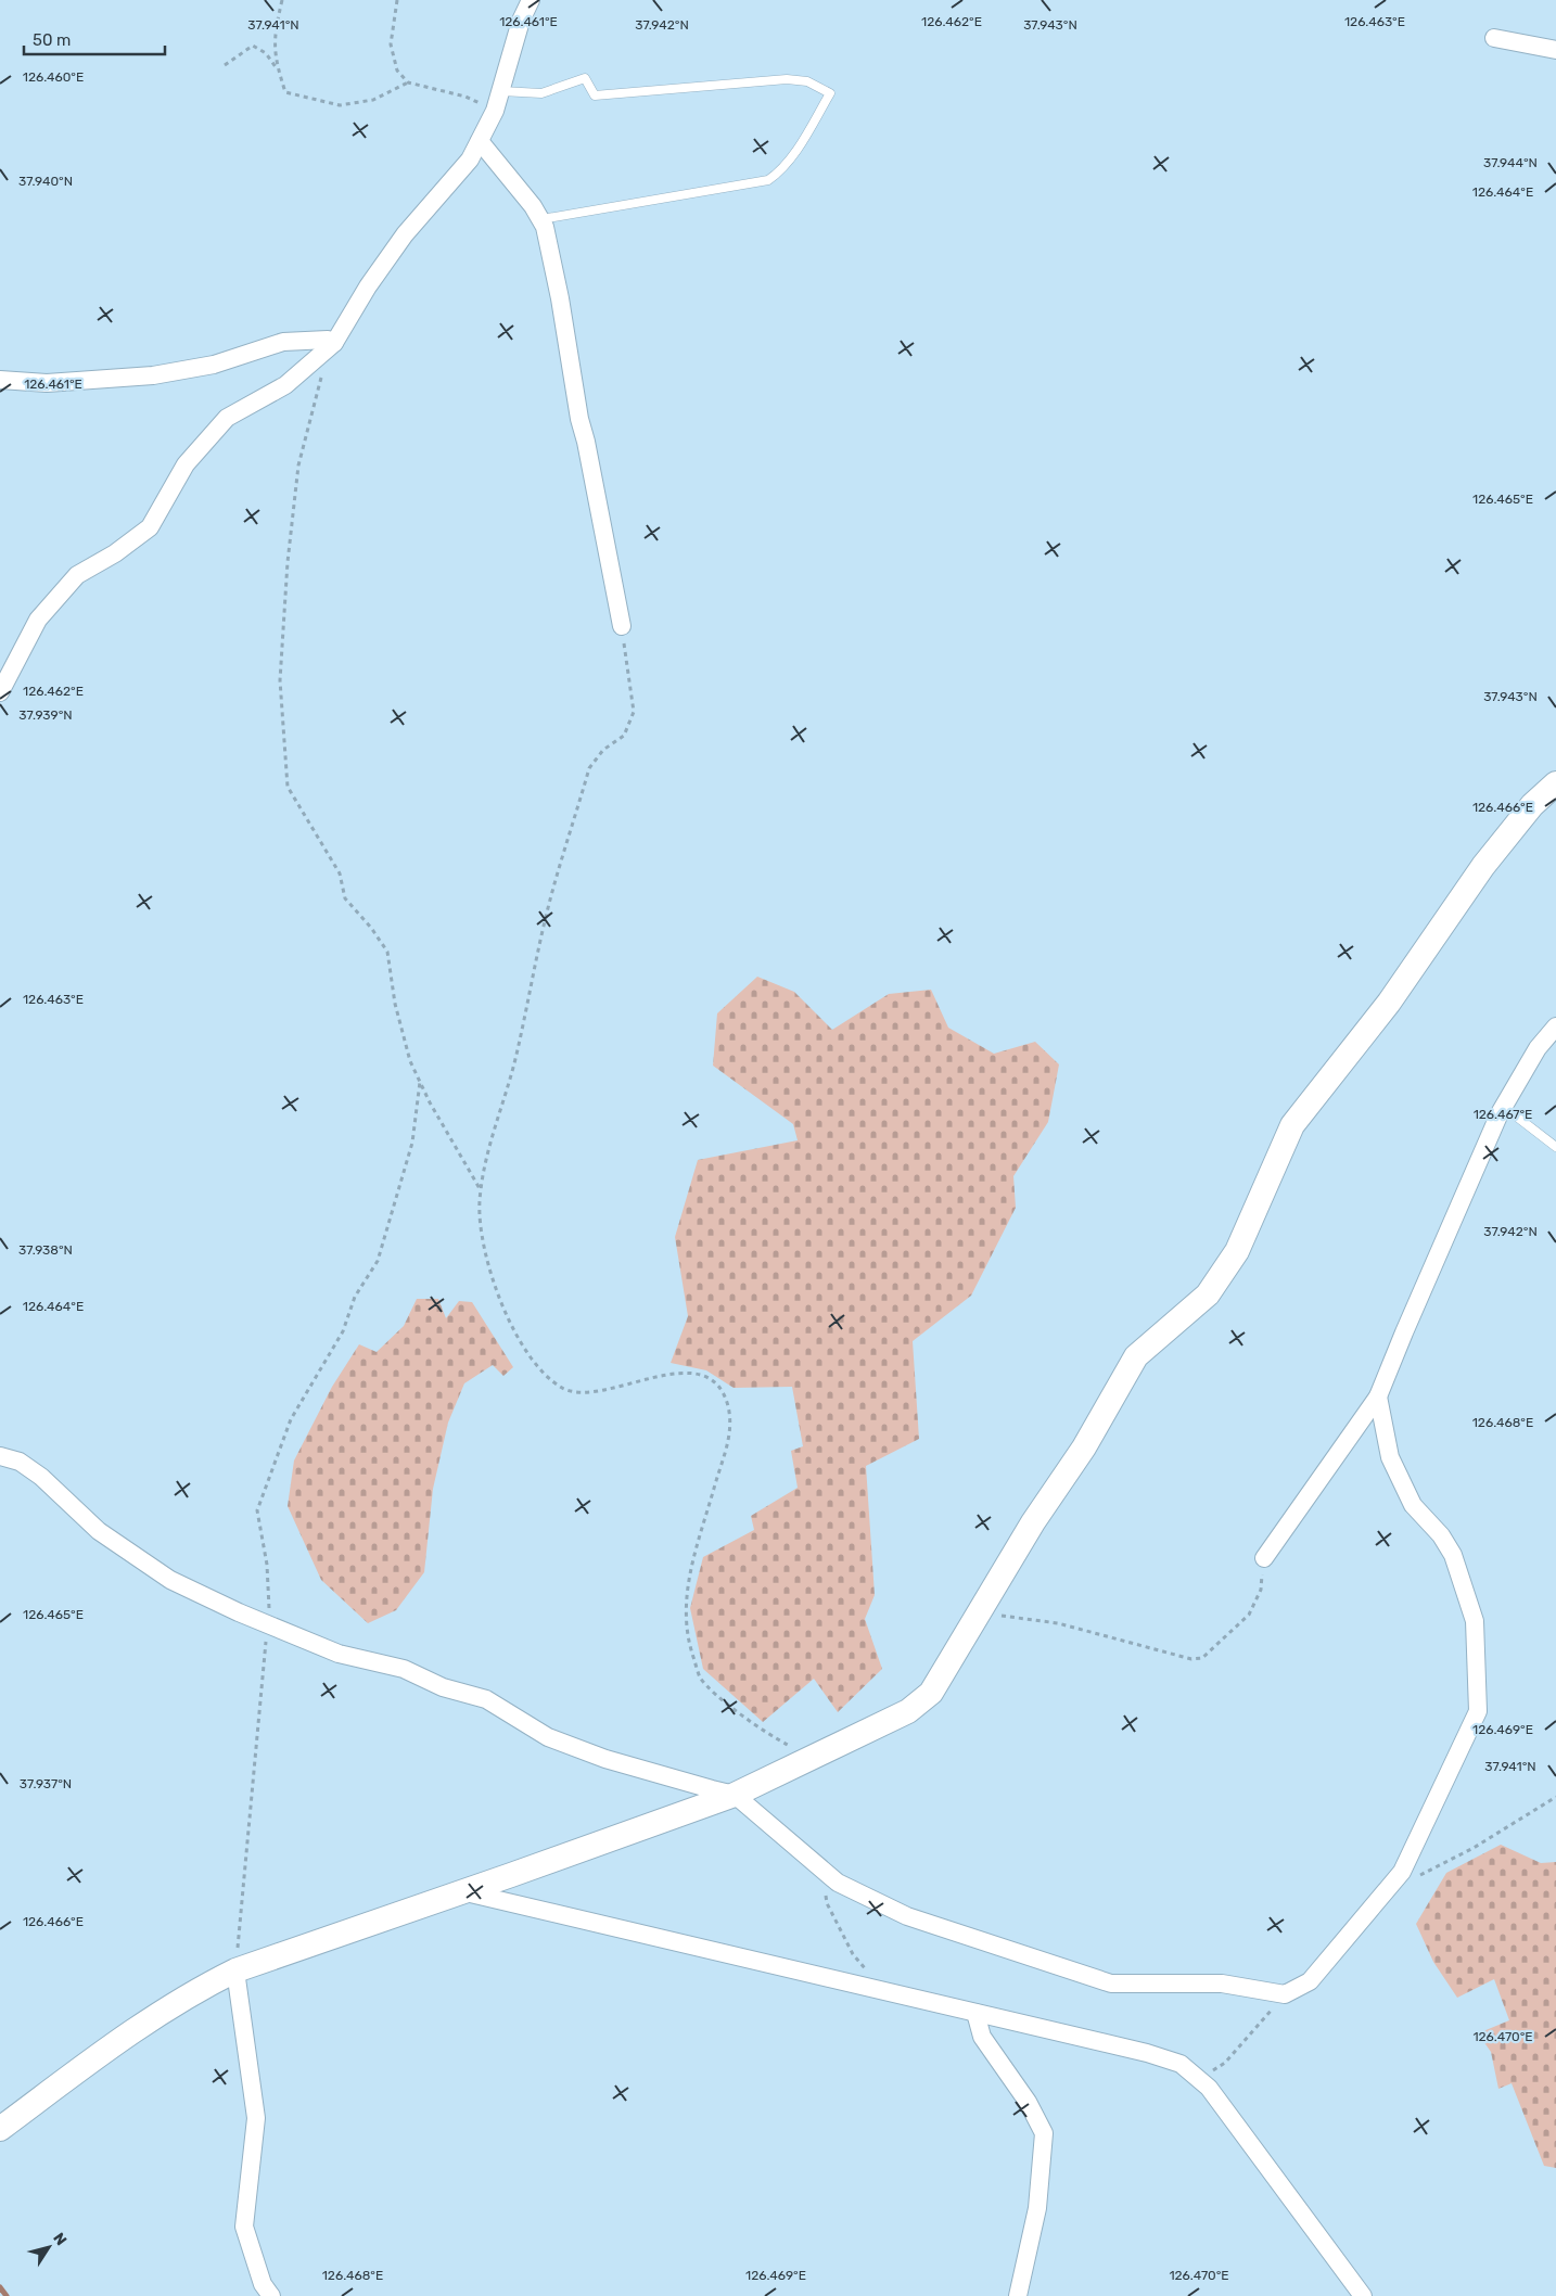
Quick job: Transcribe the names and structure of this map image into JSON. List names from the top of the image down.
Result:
{
  "scale_bar": "50 m",
  "north": "top right",
  "coordinates": [
    "126.461°E",
    "126.462°E",
    "126.463°E",
    "37.941°N",
    "37.942°N",
    "37.943°N",
    "126.460°E",
    "37.944°N",
    "37.940°N",
    "126.464°E",
    "126.465°E",
    "37.939°N",
    "126.466°E",
    "126.467°E",
    "37.938°N",
    "126.468°E",
    "126.469°E",
    "37.937°N",
    "126.470°E"
  ]
}
